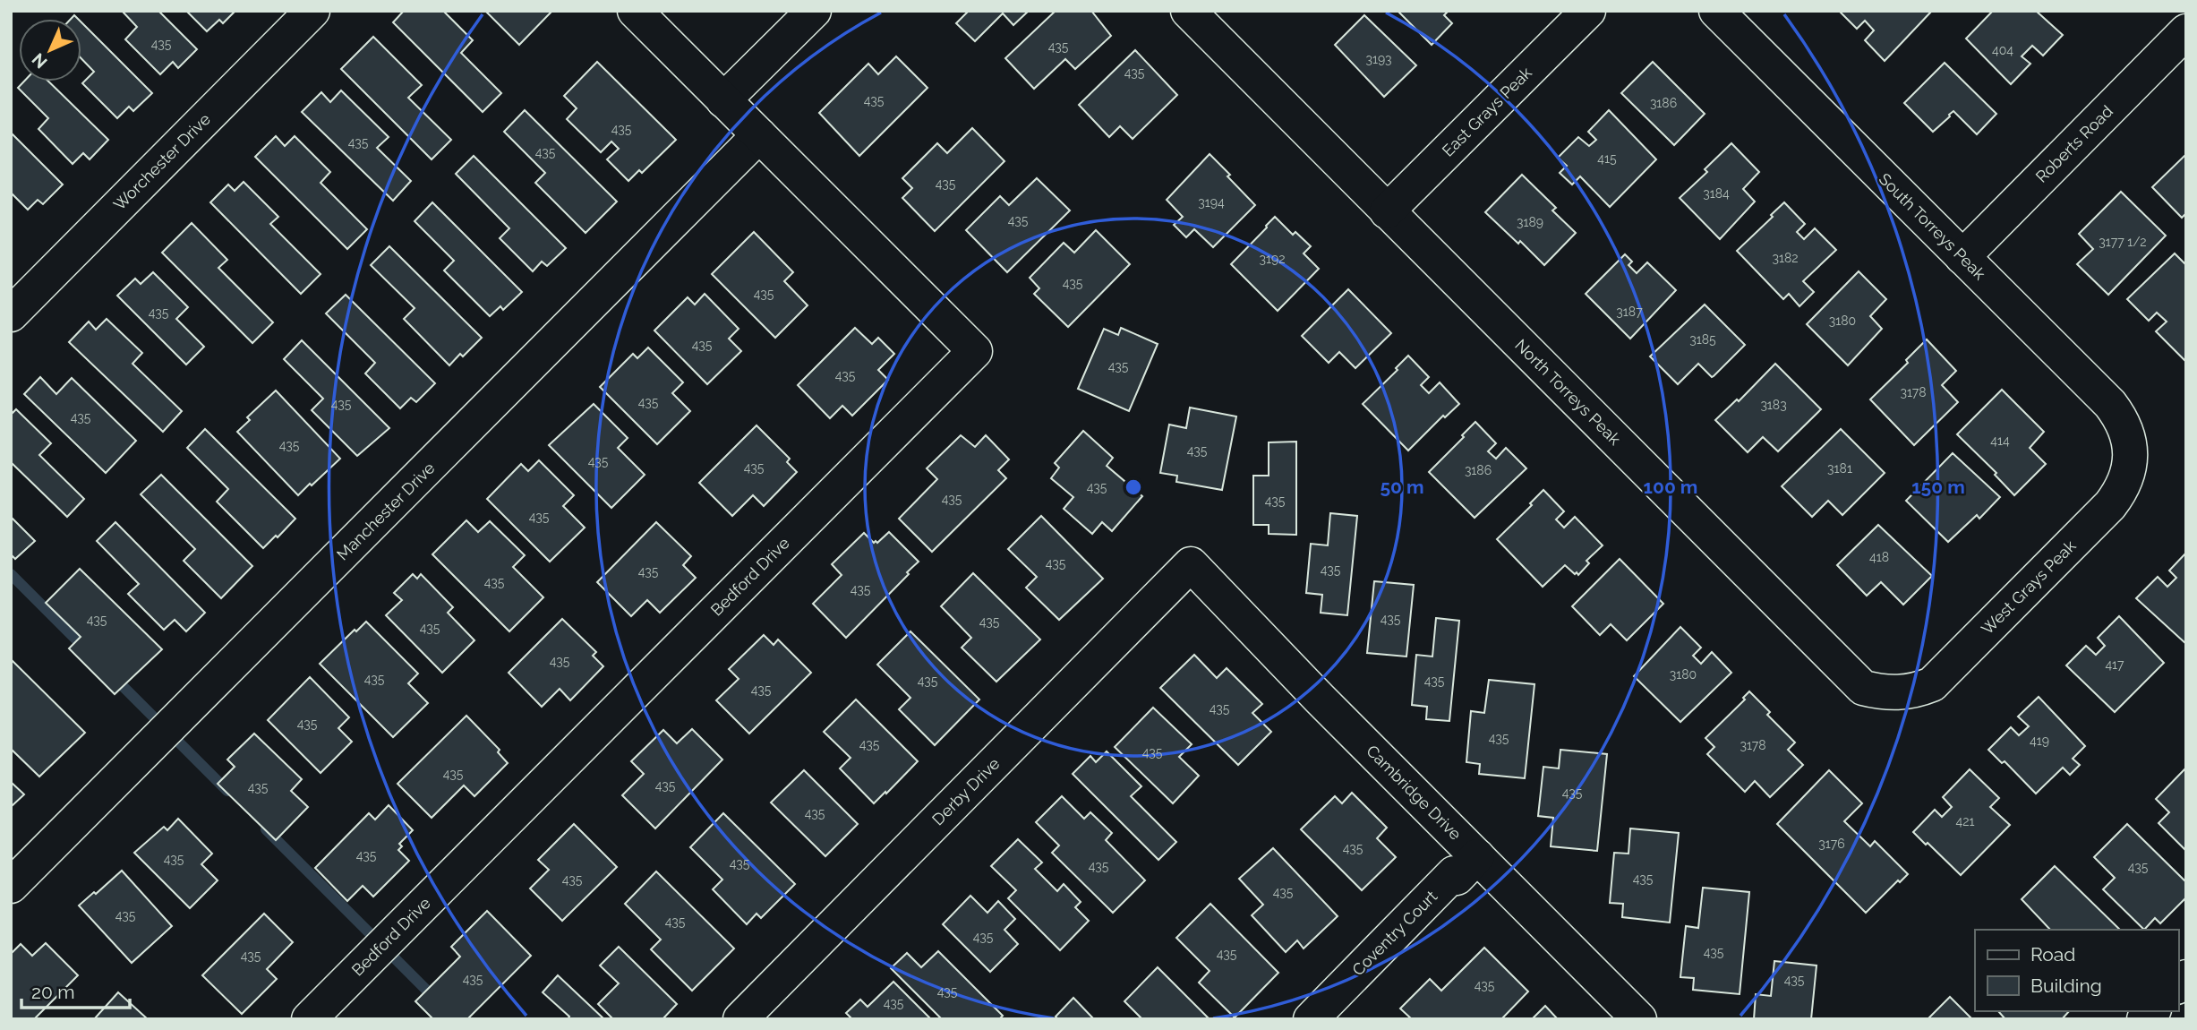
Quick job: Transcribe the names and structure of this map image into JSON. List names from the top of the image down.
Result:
{
  "streets": {
    "street": [
      "East Grays Peak",
      "Roberts Road",
      "Worchester Drive",
      "South Torreys Peak",
      "North Torreys Peak",
      "Manchester Drive",
      "Bedford Drive",
      "West Grays Peak",
      "Derby Drive",
      "Cambridge Drive",
      "Coventry Court"
    ]
  },
  "crossings": [
    ["East Grays Peak", "North Torreys Peak"],
    ["Roberts Road", "South Torreys Peak"],
    ["South Torreys Peak", "West Grays Peak"],
    ["North Torreys Peak", "West Grays Peak"],
    ["Manchester Drive", "Bedford Drive"],
    ["Derby Drive", "Cambridge Drive"],
    ["Cambridge Drive", "Coventry Court"]
  ],
  "house_numbers": [
    "435",
    "435",
    "404",
    "3193",
    "435",
    "435",
    "3186",
    "435",
    "435",
    "435",
    "415",
    "435",
    "3184",
    "3194",
    "435",
    "3189",
    "3177 1/2",
    "3182",
    "3192",
    "435",
    "435",
    "3187",
    "435",
    "3180",
    "3185",
    "435",
    "435",
    "435",
    "3178",
    "435",
    "435",
    "3183",
    "435",
    "414",
    "435",
    "435",
    "435",
    "435",
    "3181",
    "3186",
    "435",
    "435",
    "435",
    "435",
    "418",
    "435",
    "435",
    "435",
    "435",
    "435",
    "435",
    "435",
    "435",
    "435",
    "435",
    "417",
    "3180",
    "435",
    "435",
    "435",
    "435",
    "435",
    "435",
    "435",
    "419",
    "435",
    "3178",
    "435",
    "435",
    "435",
    "435",
    "435",
    "435",
    "421",
    "3176",
    "435",
    "435",
    "435",
    "435",
    "435",
    "435",
    "435",
    "435",
    "435",
    "435",
    "435",
    "435",
    "435",
    "435",
    "435",
    "435",
    "435",
    "435",
    "435",
    "435"
  ],
  "legend": ["Road", "Building"],
  "scale_bar": "20 m",
  "north": "bottom left",
  "rings": ["50 m", "100 m", "150 m"]
}
